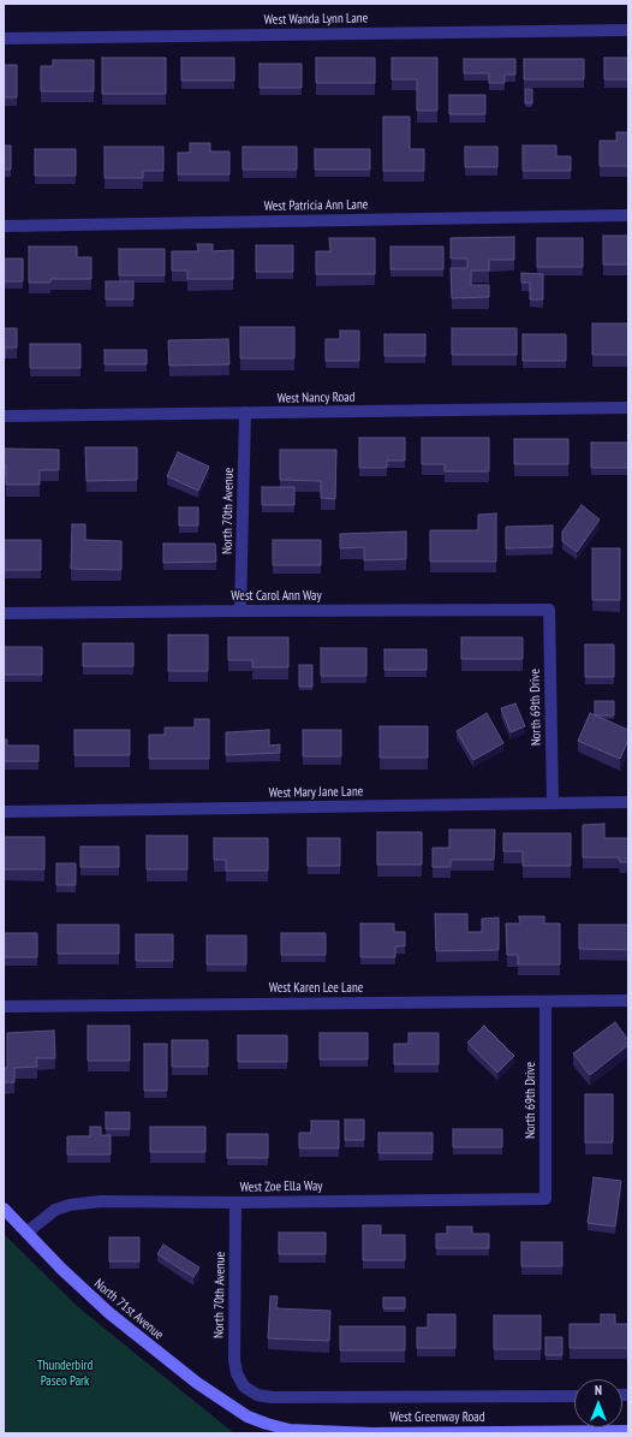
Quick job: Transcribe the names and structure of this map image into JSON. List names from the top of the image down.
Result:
{
  "streets": {
    "street": [
      "West Wanda Lynn Lane",
      "West Patricia Ann Lane",
      "West Nancy Road",
      "North 70th Avenue",
      "West Carol Ann Way",
      "North 69th Drive",
      "West Mary Jane Lane",
      "West Karen Lee Lane",
      "West Zoe Ella Way",
      "North 71st Avenue",
      "West Greenway Road"
    ]
  },
  "crossings": [
    ["West Nancy Road", "North 70th Avenue"],
    ["North 70th Avenue", "West Carol Ann Way"],
    ["North 70th Avenue", "West Zoe Ella Way"],
    ["North 70th Avenue", "West Greenway Road"],
    ["West Carol Ann Way", "North 69th Drive"],
    ["North 69th Drive", "West Mary Jane Lane"],
    ["North 69th Drive", "West Karen Lee Lane"],
    ["North 69th Drive", "West Zoe Ella Way"],
    ["West Zoe Ella Way", "North 71st Avenue"],
    ["North 71st Avenue", "West Greenway Road"]
  ],
  "parks": ["Thunderbird Paseo Park"],
  "north": "top"
}
